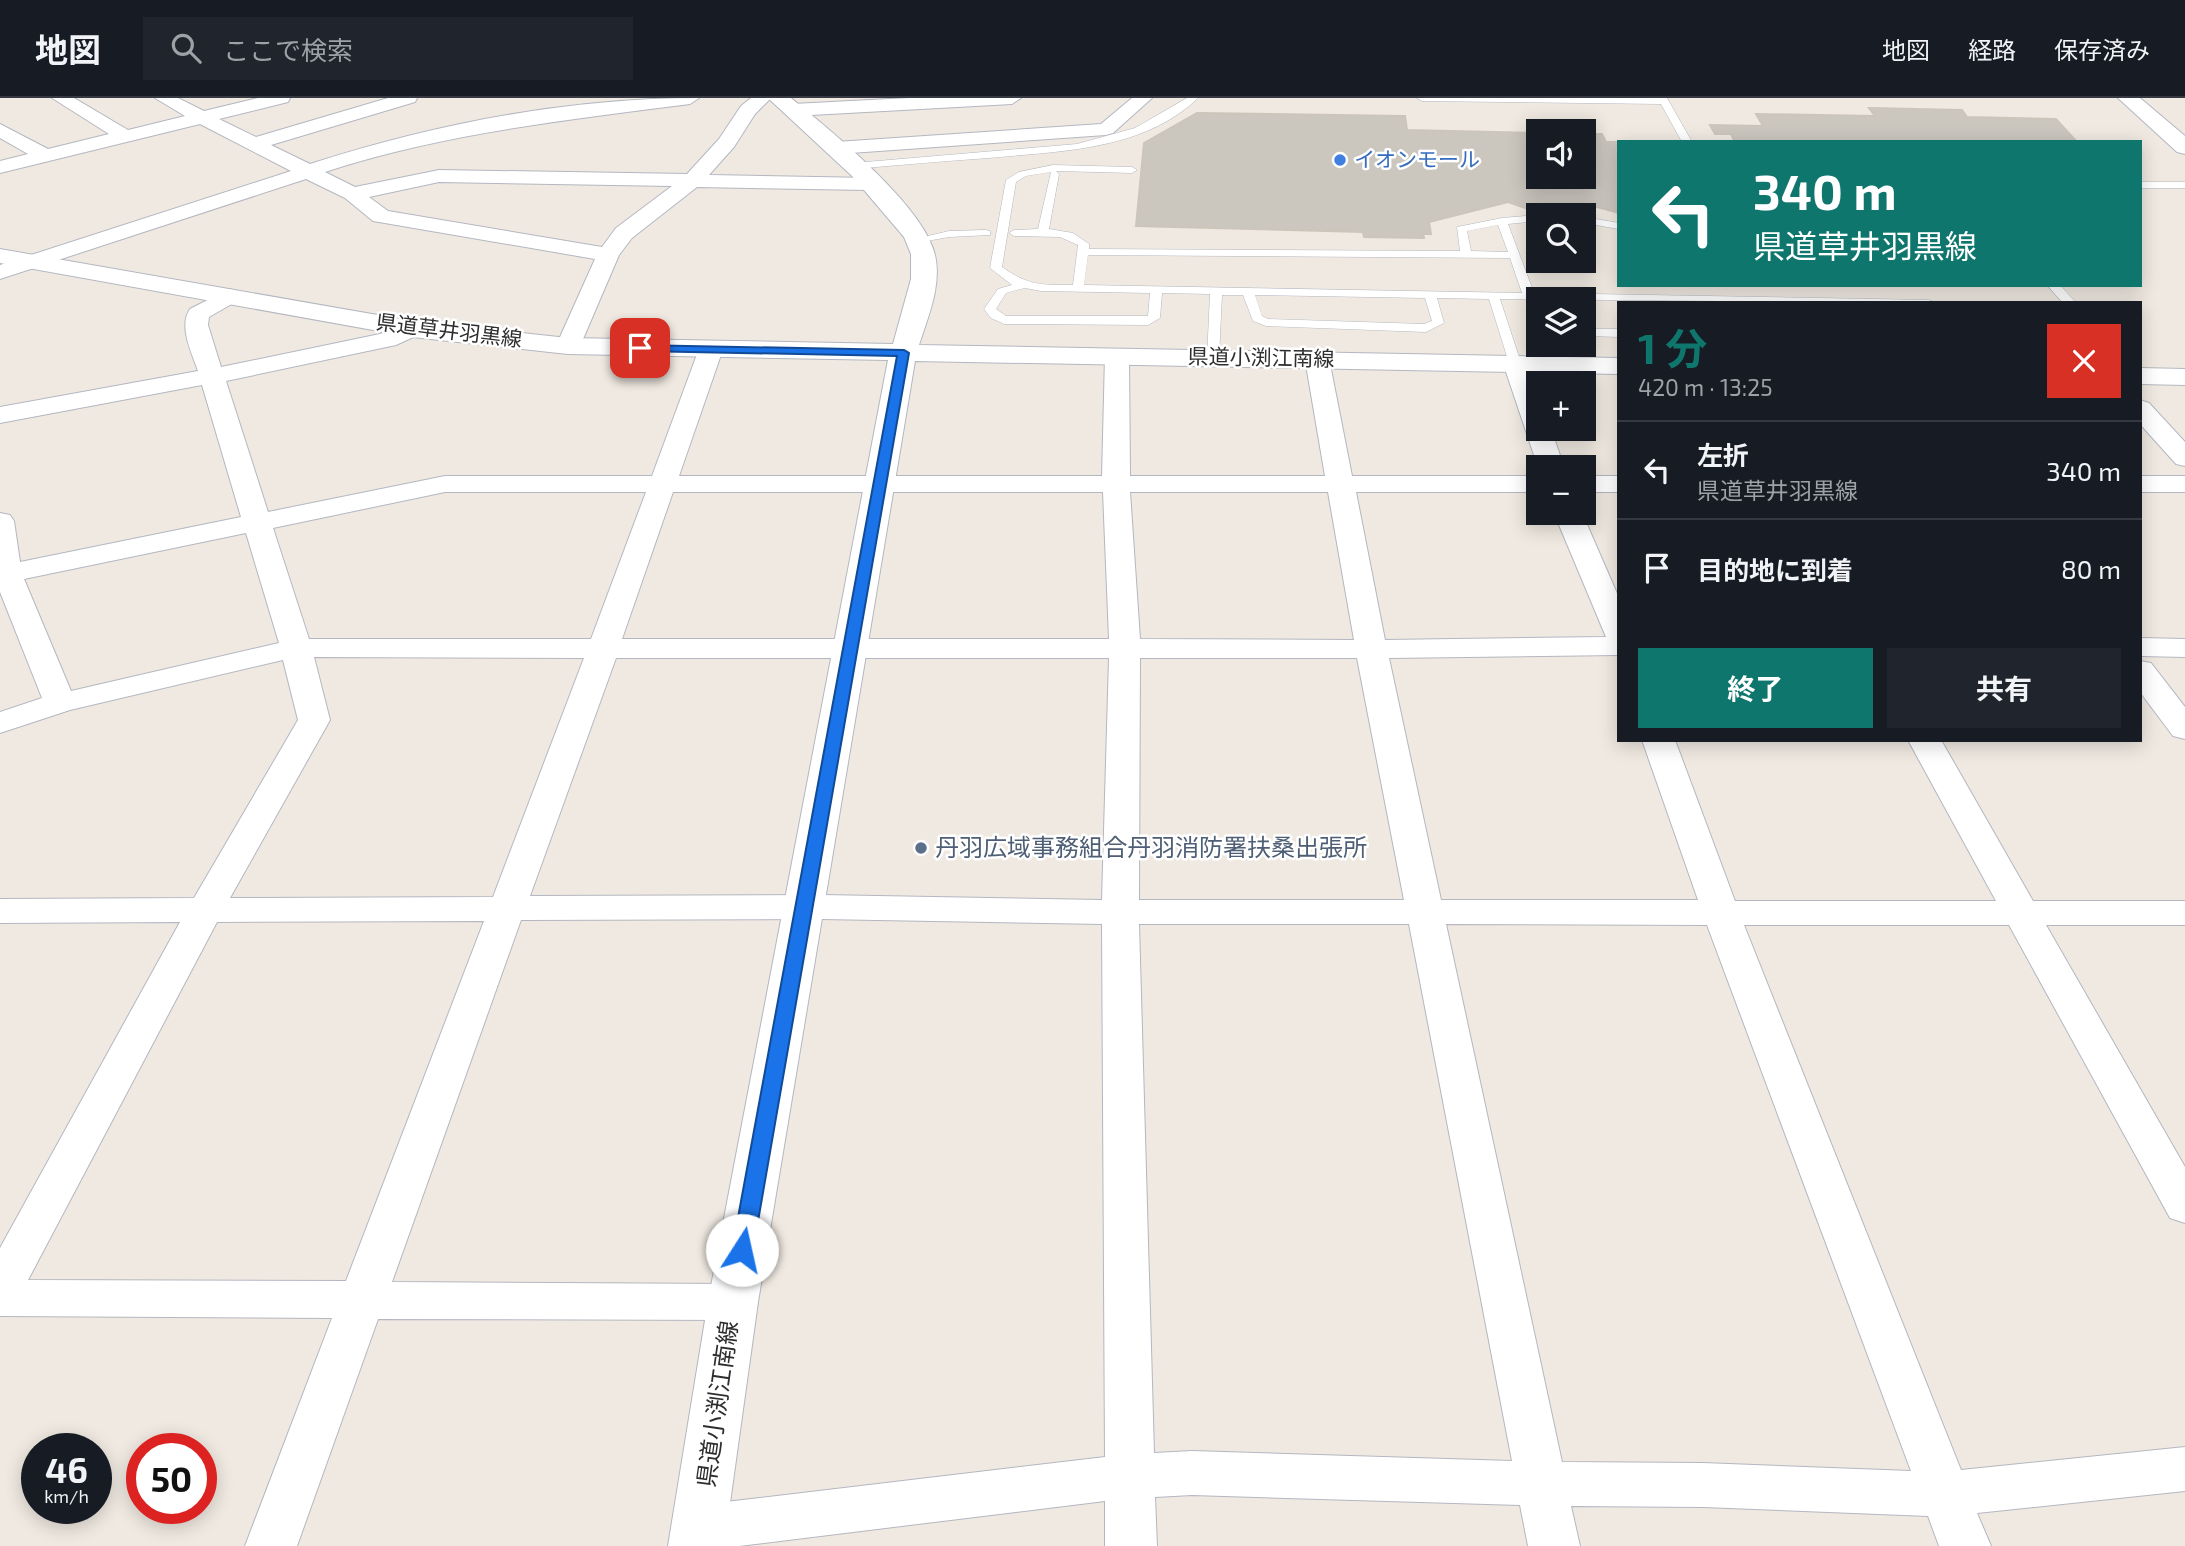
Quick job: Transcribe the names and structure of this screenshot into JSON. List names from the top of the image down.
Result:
{
  "streets": {
    "main road": ["県道草井羽黒線", "県道小渕江南線"]
  },
  "crossings": [
    ["県道草井羽黒線", "県道小渕江南線"]
  ],
  "places": ["イオンモール", "丹羽広域事務組合丹羽消防署扶桑出張所"],
  "page": {
    "header": "地図",
    "search": "ここで検索",
    "nav": ["地図", "経路", "保存済み"],
    "map_buttons": ["+", "−"],
    "turn": ["340 m", "県道草井羽黒線"],
    "heading": ["1 分", "420 m · 13:25"],
    "list": [
      {
        "name": "左折",
        "note": "県道草井羽黒線",
        "value": "340 m"
      },
      {
        "name": "目的地に到着",
        "value": "80 m"
      }
    ],
    "buttons": ["終了", "共有"],
    "speed": "46 km/h",
    "limit": "50"
  }
}
